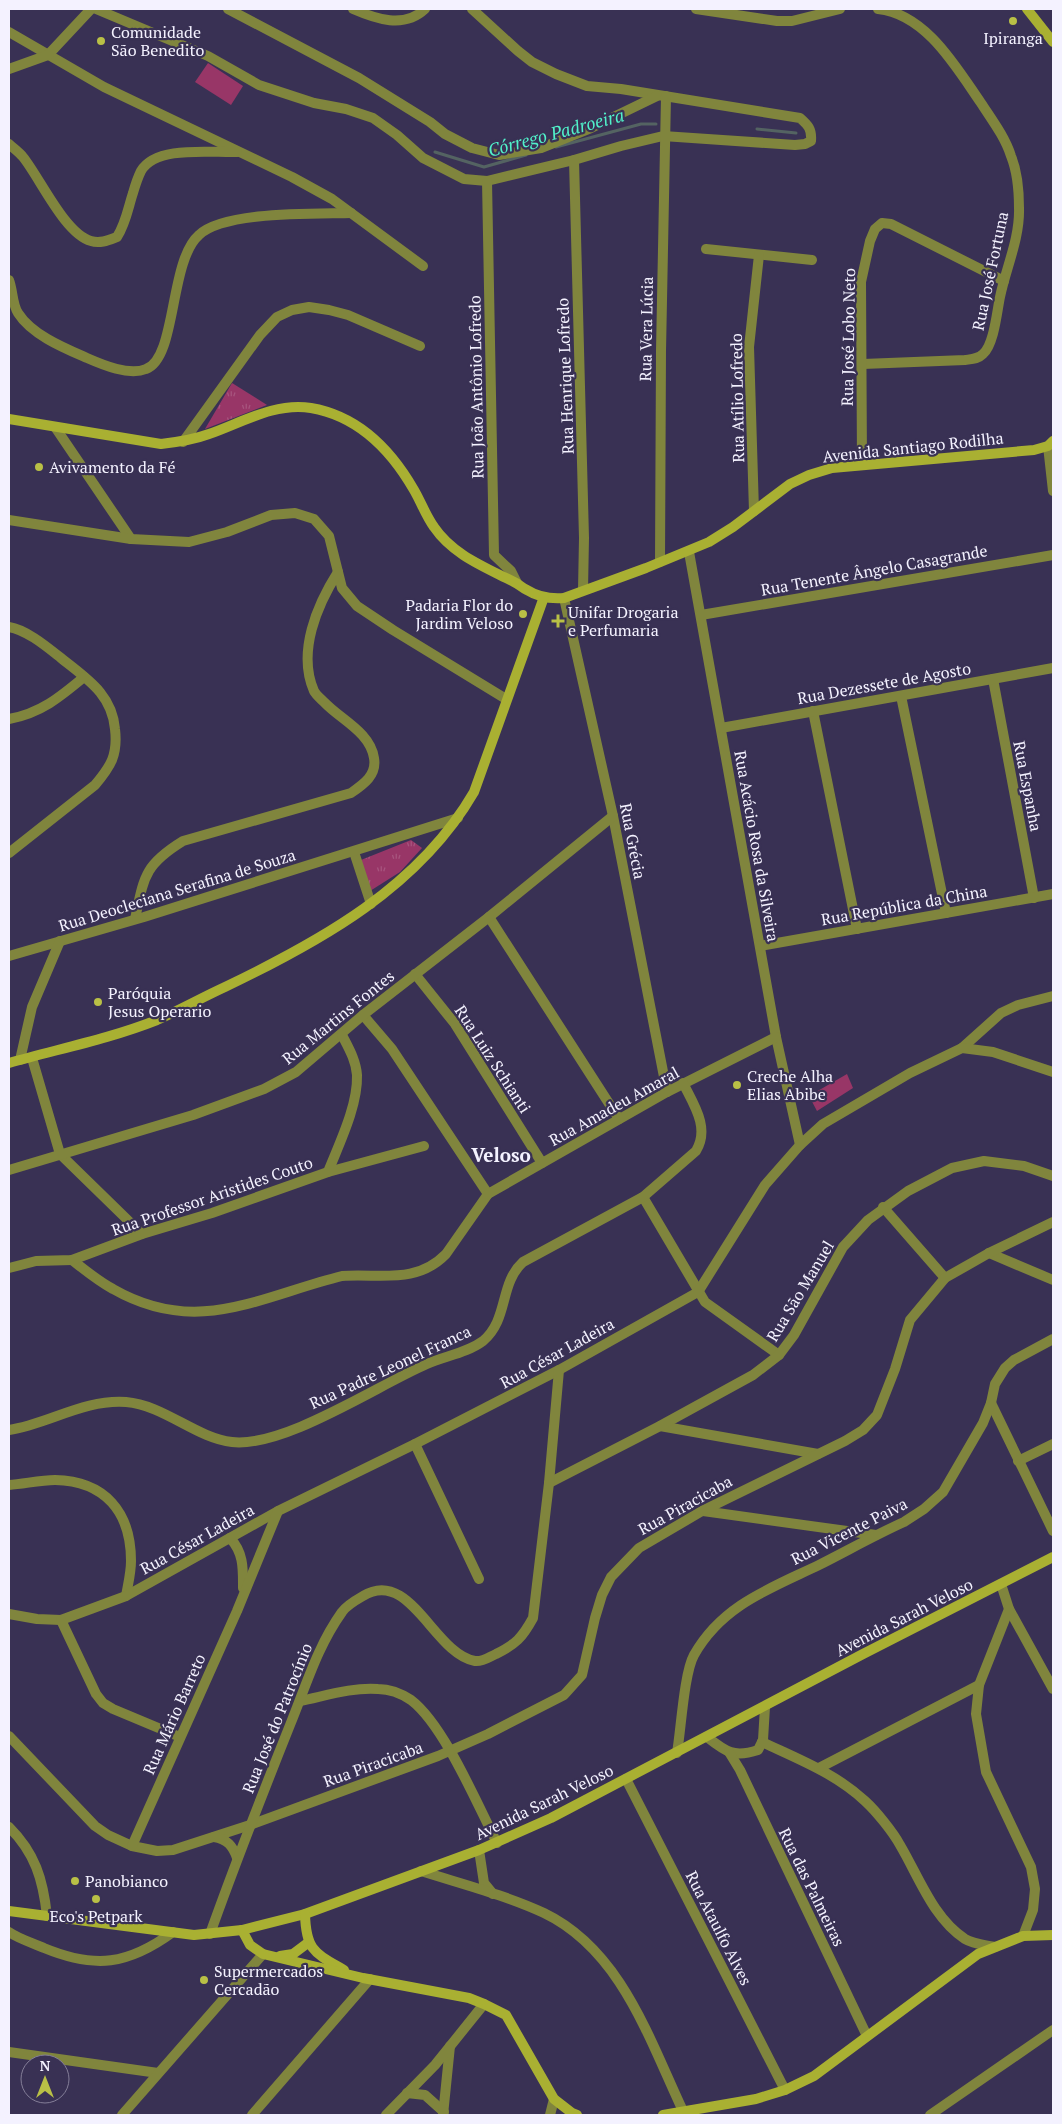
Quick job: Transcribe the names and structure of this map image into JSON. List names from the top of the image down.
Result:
{
  "streets": {
    "main road": ["Avenida Santiago Rodilha", "Avenida Sarah Veloso"],
    "street": [
      "Rua José Fortuna",
      "Rua Vera Lúcia",
      "Rua José Lobo Neto",
      "Rua Henrique Lofredo",
      "Rua João Antônio Lofredo",
      "Rua Atílio Lofredo",
      "Rua Tenente Ângelo Casagrande",
      "Rua Dezessete de Agosto",
      "Rua Espanha",
      "Rua Grécia",
      "Rua Acácio Rosa da Silveira",
      "Rua Deocleciana Serafina de Souza",
      "Rua República da China",
      "Rua Martins Fontes",
      "Rua Luiz Schianti",
      "Rua Amadeu Amaral",
      "Rua Professor Aristides Couto",
      "Rua São Manuel",
      "Rua César Ladeira",
      "Rua Padre Leonel Franca",
      "Rua Piracicaba",
      "Rua Vicente Paiva",
      "Rua Mário Barreto",
      "Rua José do Patrocínio",
      "Rua das Palmeiras",
      "Rua Ataulfo Alves"
    ]
  },
  "crossings": [
    ["Rua José Fortuna", "Rua José Lobo Neto"],
    ["Rua Vera Lúcia", "Avenida Santiago Rodilha"],
    ["Rua José Lobo Neto", "Avenida Santiago Rodilha"],
    ["Rua Henrique Lofredo", "Avenida Santiago Rodilha"],
    ["Rua Atílio Lofredo", "Avenida Santiago Rodilha"],
    ["Avenida Santiago Rodilha", "Rua Grécia"],
    ["Avenida Santiago Rodilha", "Rua Acácio Rosa da Silveira"],
    ["Rua Tenente Ângelo Casagrande", "Rua Acácio Rosa da Silveira"],
    ["Rua Dezessete de Agosto", "Rua Espanha"],
    ["Rua Dezessete de Agosto", "Rua Acácio Rosa da Silveira"],
    ["Rua Espanha", "Rua República da China"],
    ["Rua Grécia", "Rua Martins Fontes"],
    ["Rua Grécia", "Rua Amadeu Amaral"],
    ["Rua Acácio Rosa da Silveira", "Rua República da China"],
    ["Rua Acácio Rosa da Silveira", "Rua Amadeu Amaral"],
    ["Rua Acácio Rosa da Silveira", "Rua César Ladeira"],
    ["Rua Martins Fontes", "Rua Luiz Schianti"],
    ["Rua Luiz Schianti", "Rua Amadeu Amaral"],
    ["Rua Amadeu Amaral", "Rua Professor Aristides Couto"],
    ["Rua Amadeu Amaral", "Rua Padre Leonel Franca"],
    ["Rua São Manuel", "Rua José do Patrocínio"],
    ["Rua César Ladeira", "Rua Mário Barreto"],
    ["Rua César Ladeira", "Rua José do Patrocínio"],
    ["Rua Piracicaba", "Rua Mário Barreto"],
    ["Rua Piracicaba", "Rua José do Patrocínio"],
    ["Rua Vicente Paiva", "Avenida Sarah Veloso"],
    ["Avenida Sarah Veloso", "Rua José do Patrocínio"],
    ["Avenida Sarah Veloso", "Rua Ataulfo Alves"]
  ],
  "districts": ["Veloso"],
  "water": ["Córrego Padroeira"],
  "places": {
    "other": [
      "Ipiranga",
      "Comunidade São Benedito",
      "Avivamento da Fé",
      "Padaria Flor do Jardim Veloso",
      "Paróquia Jesus Operario",
      "Creche Alha Elias Abibe",
      "Panobianco",
      "Eco's Petpark",
      "Supermercados Cercadão"
    ],
    "health": ["Unifar Drogaria e Perfumaria"]
  },
  "north": "top"
}
